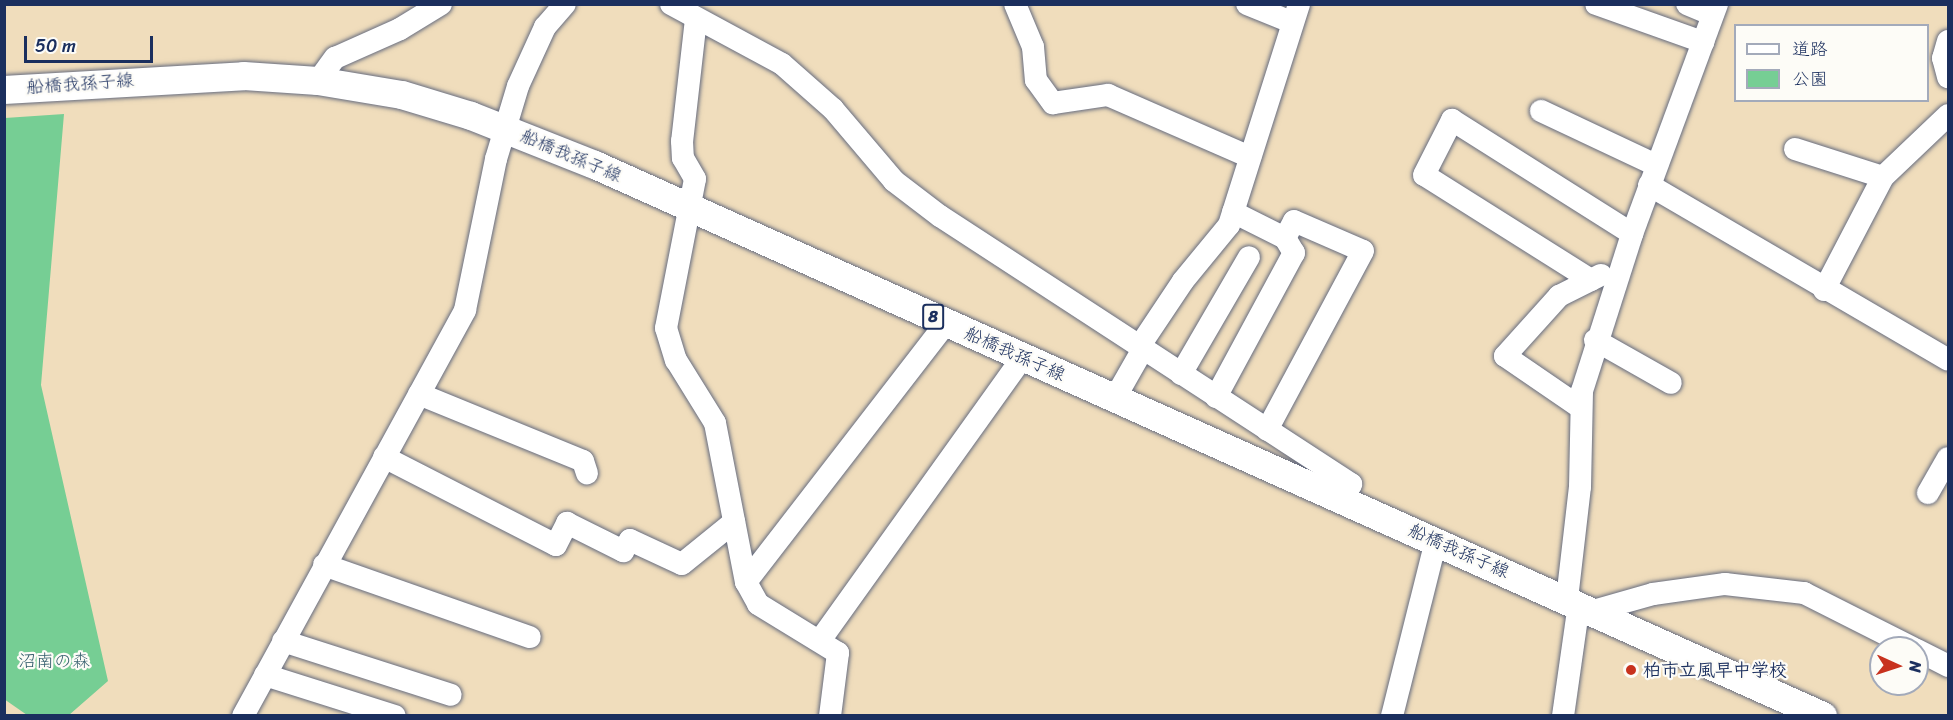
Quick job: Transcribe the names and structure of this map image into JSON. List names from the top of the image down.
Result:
{
  "streets": {
    "main road": ["船橋我孫子線", "8"]
  },
  "parks": ["沼南の森"],
  "places": ["柏市立風早中学校"],
  "legend": ["道路", "公園"],
  "scale_bar": "50 m",
  "north": "right"
}
